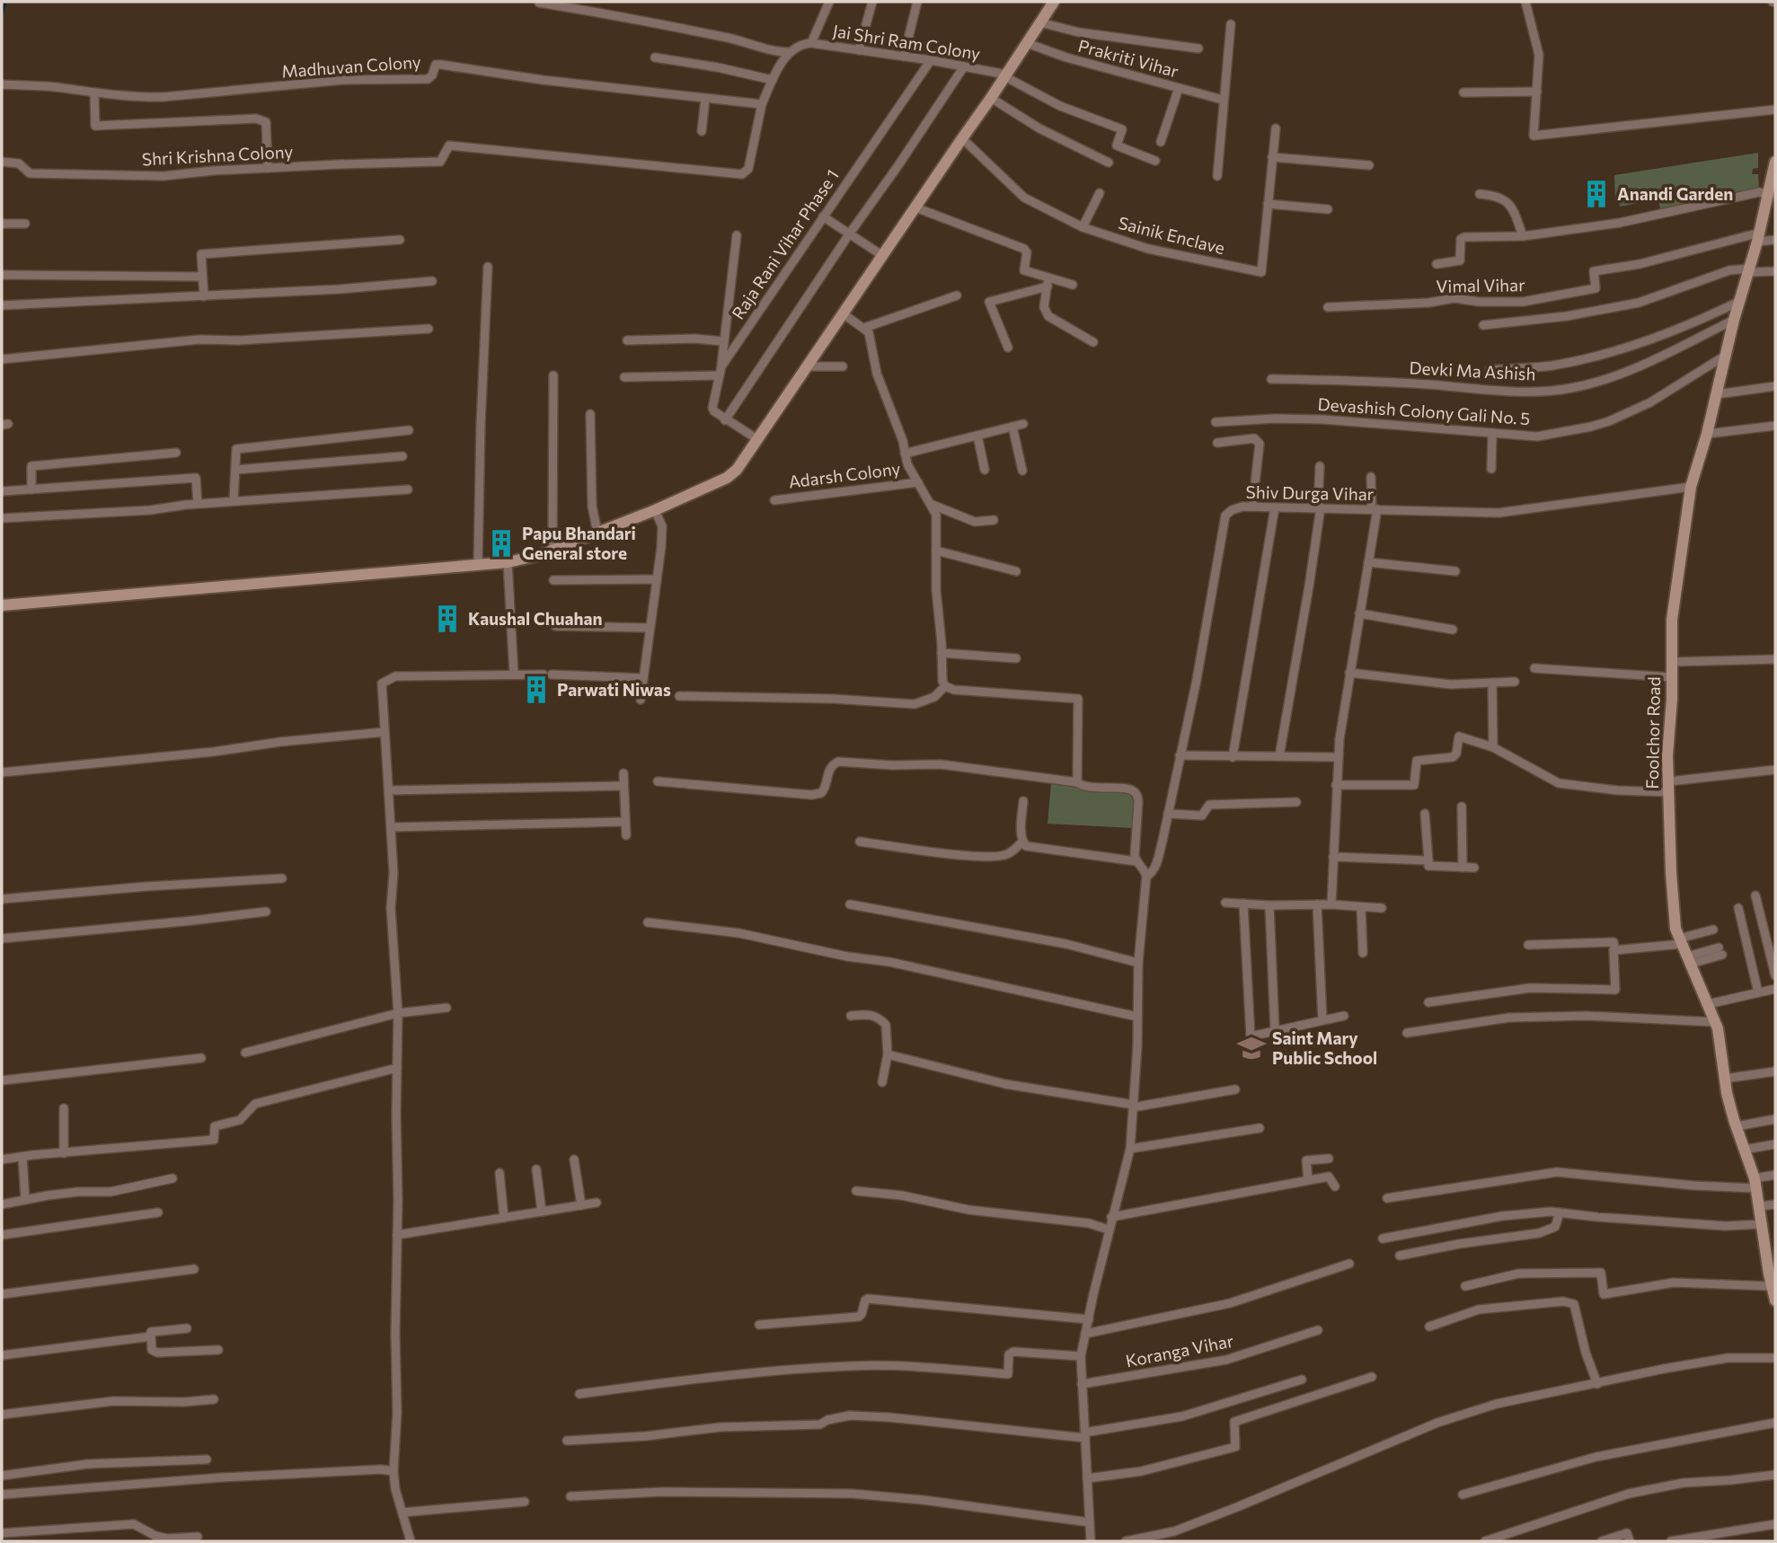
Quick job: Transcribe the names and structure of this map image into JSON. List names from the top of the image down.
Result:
{
  "streets": {
    "street": [
      "Jai Shri Ram Colony",
      "Prakriti Vihar",
      "Madhuvan Colony",
      "Shri Krishna Colony",
      "Sainik Enclave",
      "Raja Rani Vihar Phase 1",
      "Vimal Vihar",
      "Devki Ma Ashish",
      "Devashish Colony Gali No. 5",
      "Adarsh Colony",
      "Shiv Durga Vihar",
      "Foolchor Road",
      "Koranga Vihar"
    ]
  },
  "crossings": [
    ["Jai Shri Ram Colony", "Raja Rani Vihar Phase 1"],
    ["Madhuvan Colony", "Shri Krishna Colony"],
    ["Vimal Vihar", "Foolchor Road"],
    ["Devki Ma Ashish", "Foolchor Road"],
    ["Devashish Colony Gali No. 5", "Foolchor Road"],
    ["Shiv Durga Vihar", "Foolchor Road"]
  ],
  "places": {
    "building": [
      "Anandi Garden",
      "Papu Bhandari General store",
      "Kaushal Chuahan",
      "Parwati Niwas"
    ],
    "school or university": ["Saint Mary Public School"]
  }
}
